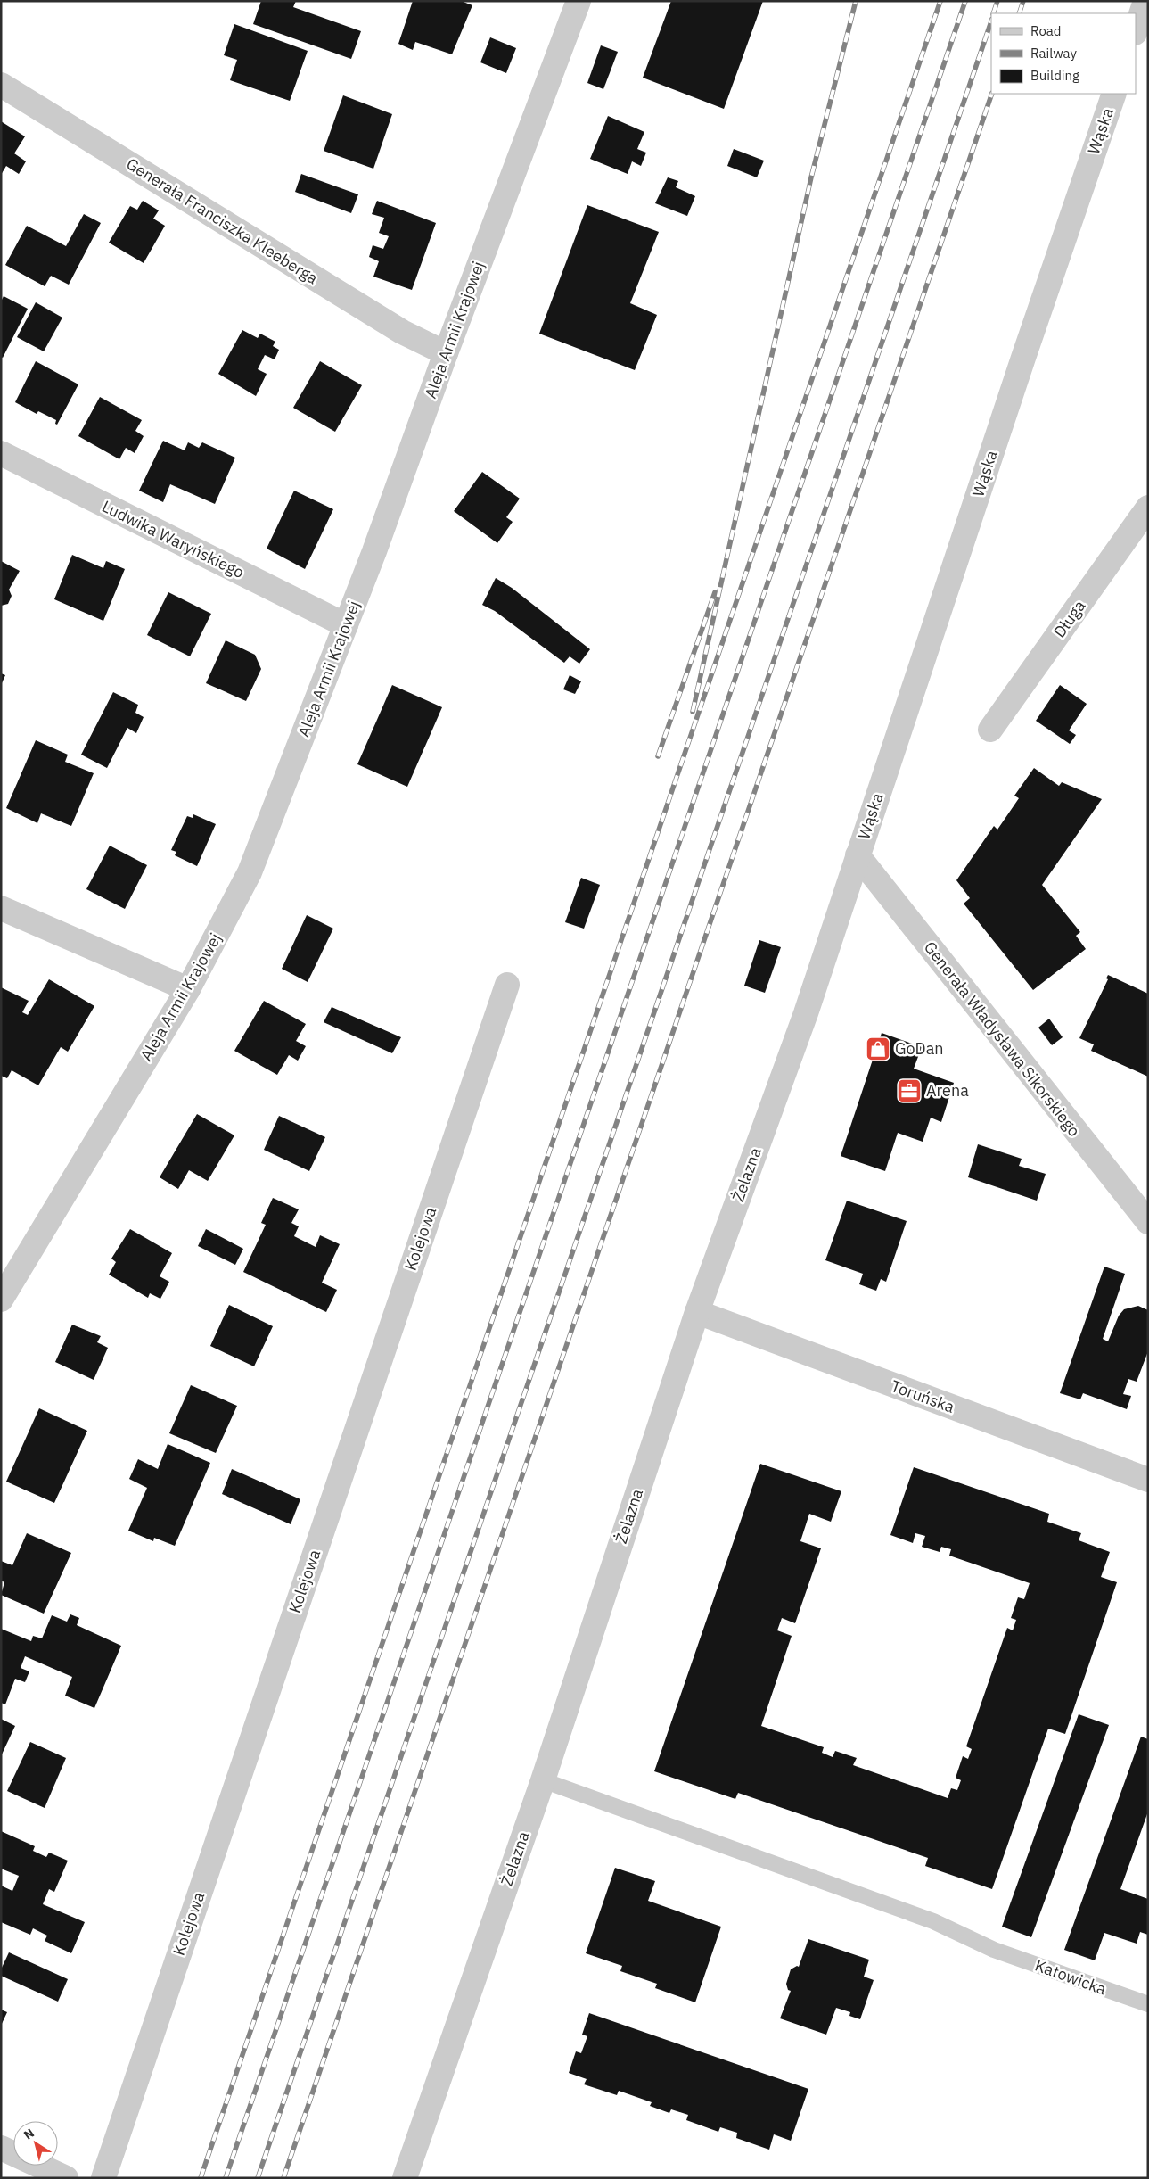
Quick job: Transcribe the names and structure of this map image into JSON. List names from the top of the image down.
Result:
{
  "streets": {
    "street": [
      "Wąska",
      "Generała Franciszka Kleeberga",
      "Aleja Armii Krajowej",
      "Ludwika Waryńskiego",
      "Długa",
      "Generała Władysława Sikorskiego",
      "Żelazna",
      "Kolejowa",
      "Toruńska"
    ],
    "lane": ["Katowicka"]
  },
  "crossings": [
    ["Wąska", "Generała Władysława Sikorskiego"],
    ["Wąska", "Żelazna"],
    ["Generała Franciszka Kleeberga", "Aleja Armii Krajowej"],
    ["Aleja Armii Krajowej", "Ludwika Waryńskiego"],
    ["Generała Władysława Sikorskiego", "Żelazna"],
    ["Żelazna", "Toruńska"],
    ["Żelazna", "Katowicka"]
  ],
  "places": {
    "shop": ["GoDan"],
    "office": ["Arena"]
  },
  "legend": ["Road", "Railway", "Building"],
  "north": "top left"
}
